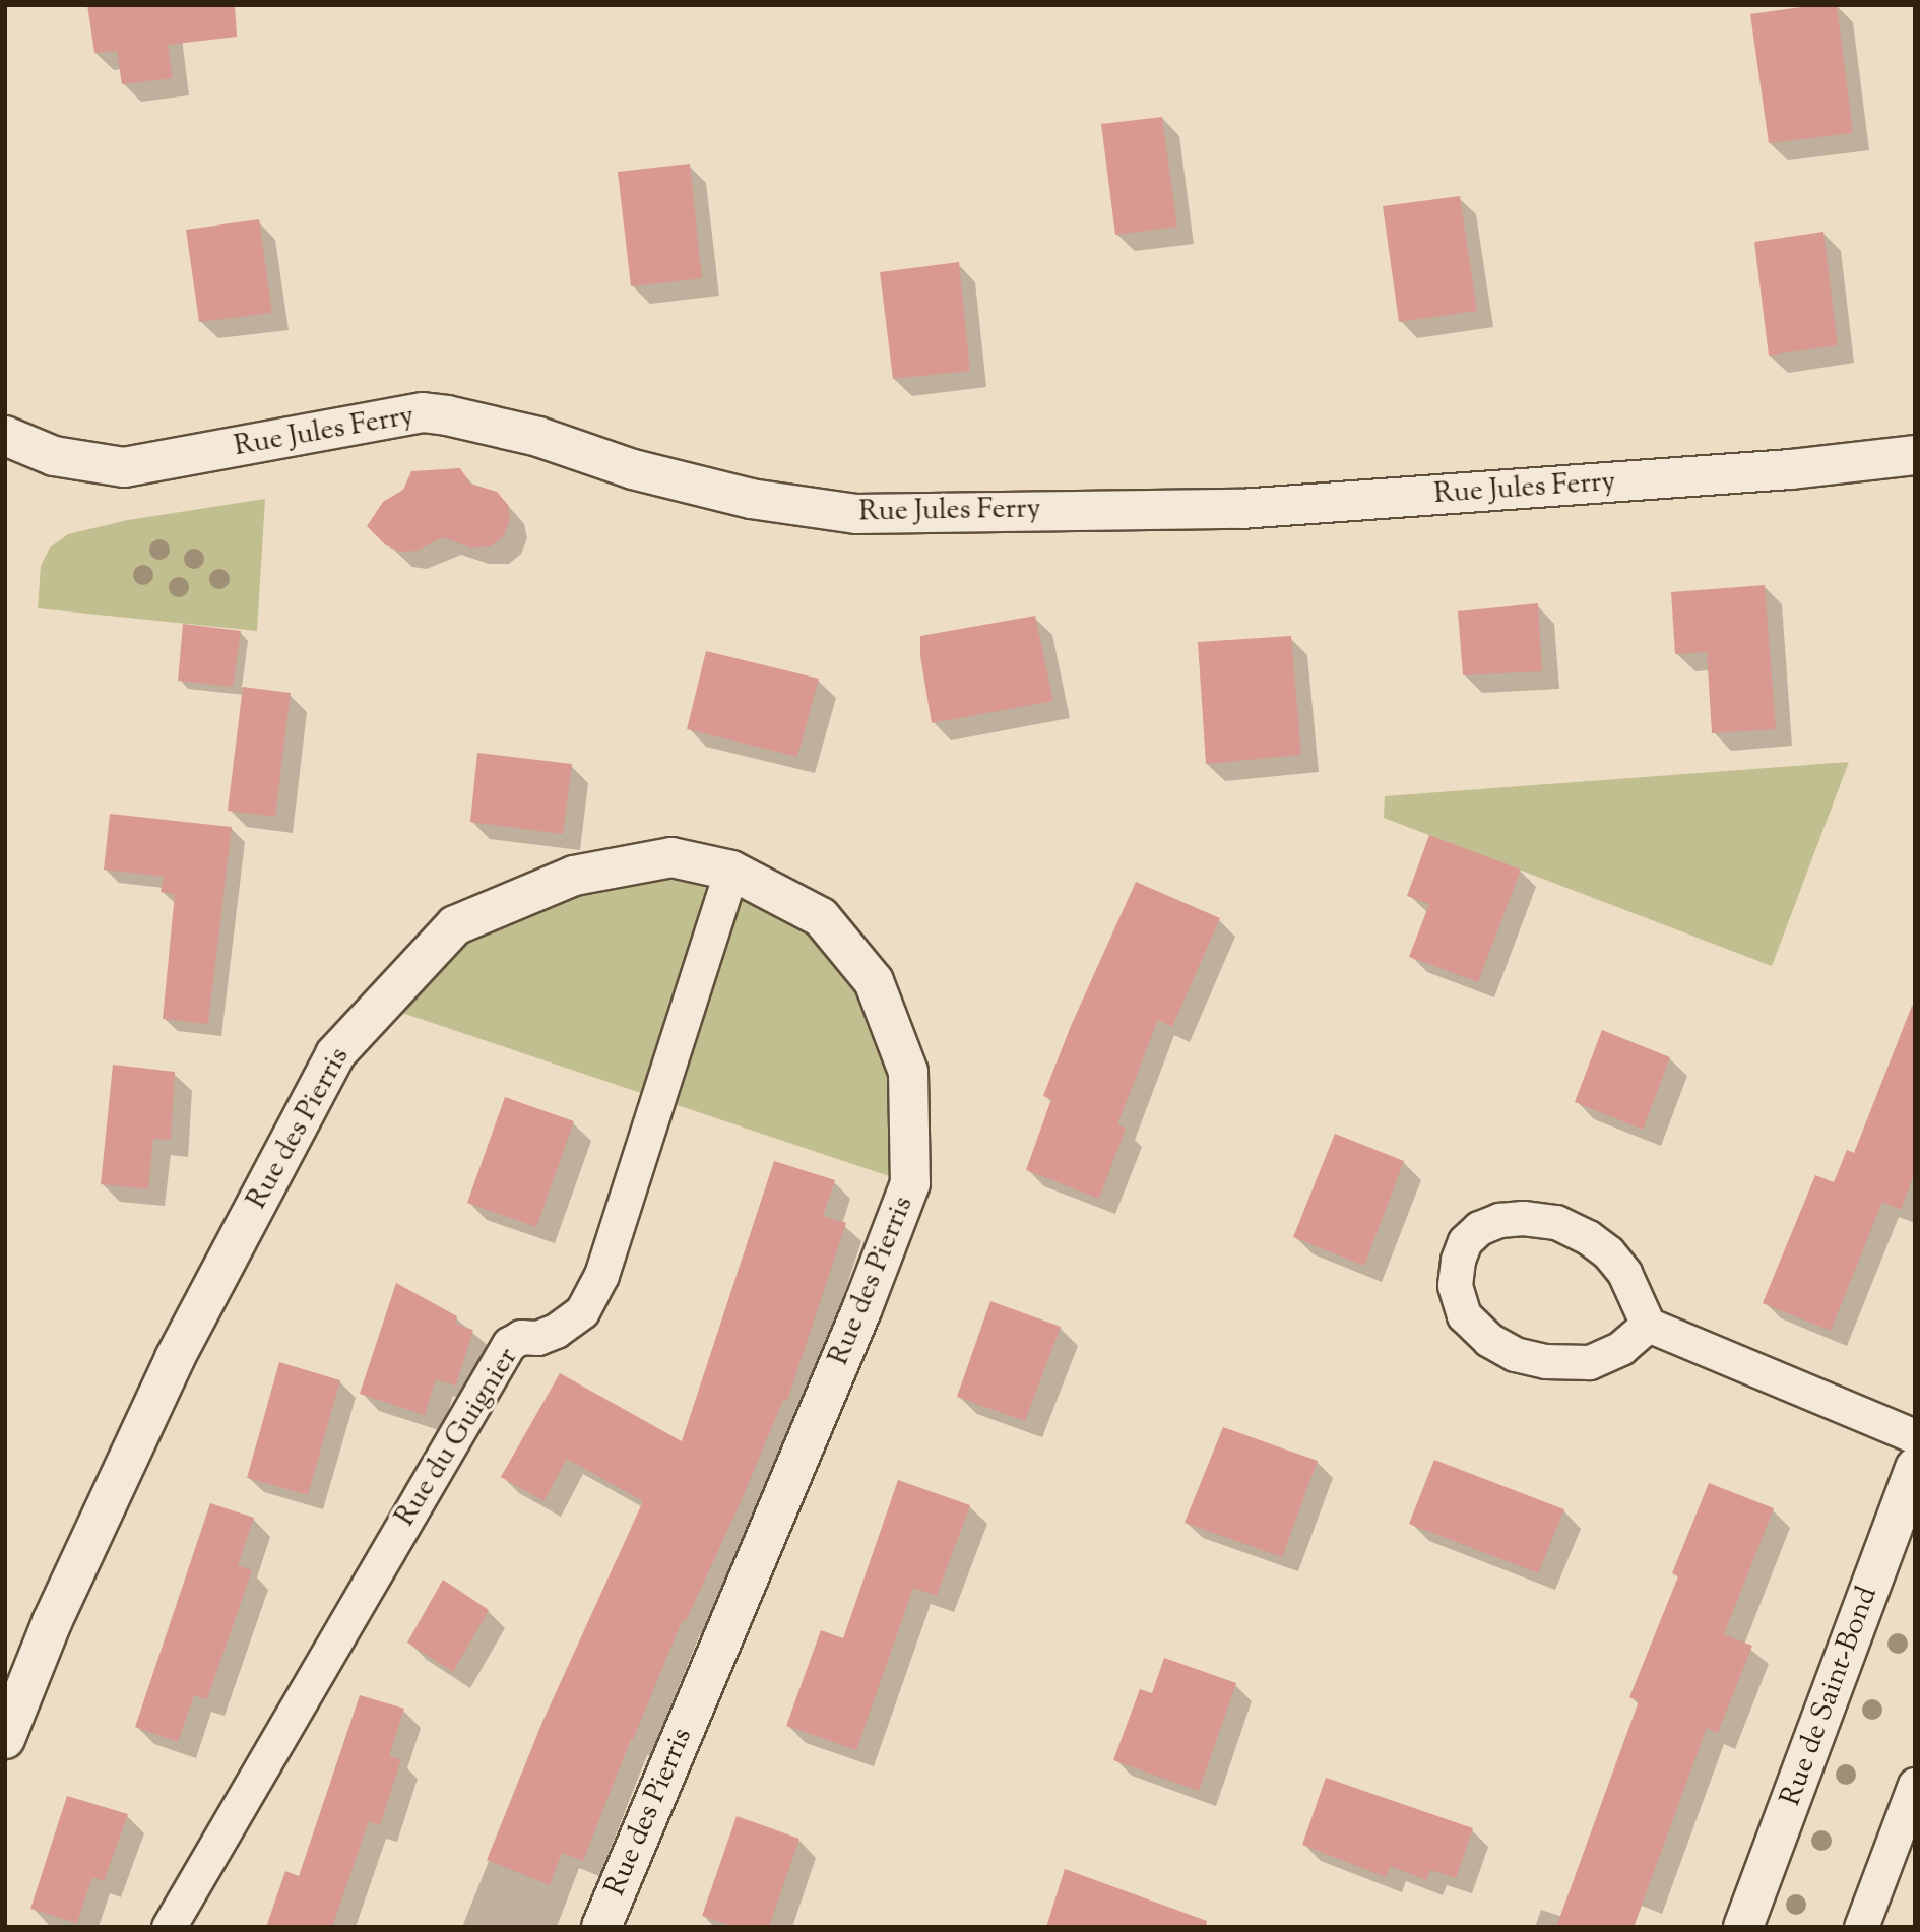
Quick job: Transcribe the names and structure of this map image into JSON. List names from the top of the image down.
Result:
{
  "streets": {
    "street": ["Rue Jules Ferry", "Rue des Pierris", "Rue de Saint-Bond"],
    "lane": ["Rue du Guignier"]
  },
  "crossings": [
    ["Rue des Pierris", "Rue du Guignier"]
  ]
}
